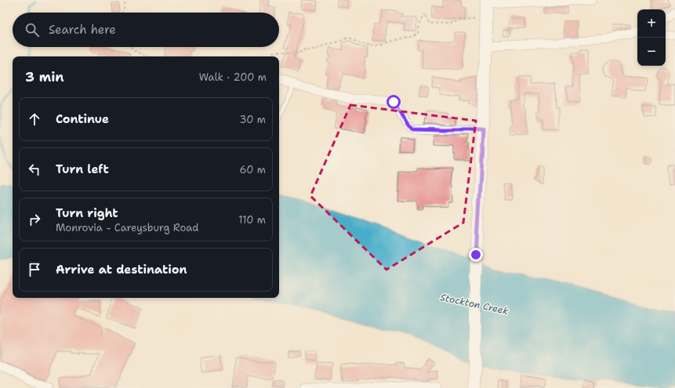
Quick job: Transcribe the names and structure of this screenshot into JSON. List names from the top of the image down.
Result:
{
  "water": ["Stockton Creek"],
  "page": {
    "map_buttons": ["+", "−"],
    "search": "Search here",
    "heading": ["3 min", "Walk · 200 m"],
    "list": [
      ["Continue", "30 m"],
      ["Turn left", "60 m"],
      ["Turn right", "Monrovia - Careysburg Road", "110 m"],
      "Arrive at destination"
    ]
  }
}
